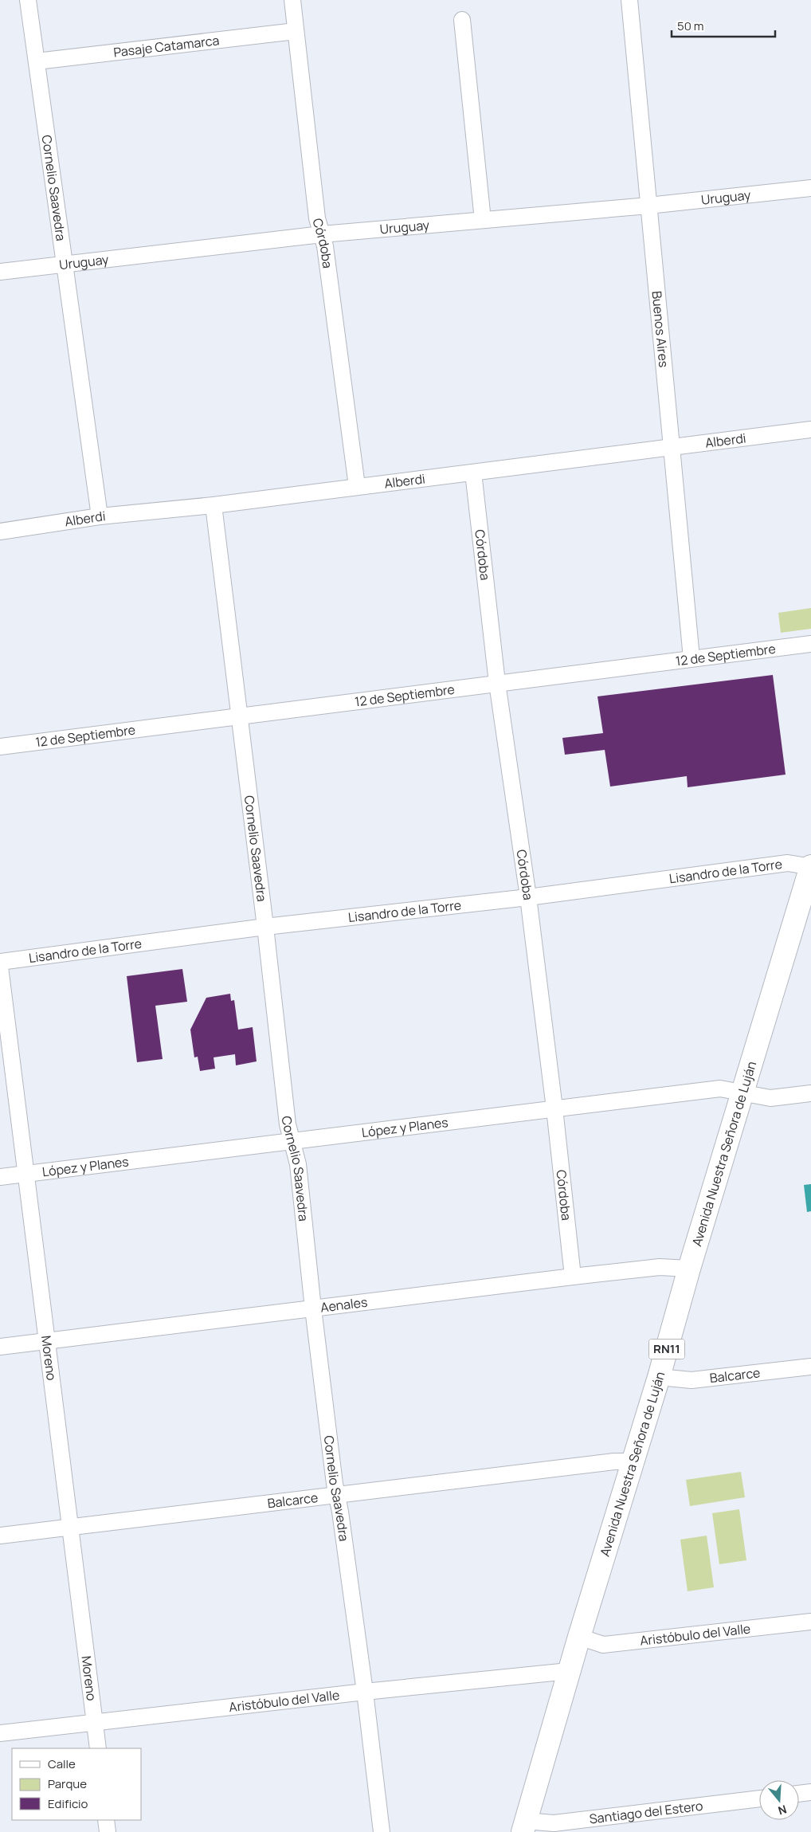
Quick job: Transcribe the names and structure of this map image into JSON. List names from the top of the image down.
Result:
{
  "streets": {
    "main road": ["Avenida Nuestra Señora de Luján", "RN11"],
    "street": [
      "Pasaje Catamarca",
      "Cornelio Saavedra",
      "Uruguay",
      "Córdoba",
      "Buenos Aires",
      "Alberdi",
      "12 de Septiembre",
      "Lisandro de la Torre",
      "López y Planes",
      "Aenales",
      "Moreno",
      "Balcarce",
      "Aristóbulo del Valle",
      "Santiago del Estero"
    ]
  },
  "crossings": [
    ["Pasaje Catamarca", "Cornelio Saavedra"],
    ["Pasaje Catamarca", "Córdoba"],
    ["Cornelio Saavedra", "Uruguay"],
    ["Cornelio Saavedra", "Alberdi"],
    ["Cornelio Saavedra", "12 de Septiembre"],
    ["Cornelio Saavedra", "Lisandro de la Torre"],
    ["Cornelio Saavedra", "López y Planes"],
    ["Cornelio Saavedra", "Aenales"],
    ["Cornelio Saavedra", "Balcarce"],
    ["Cornelio Saavedra", "Aristóbulo del Valle"],
    ["Uruguay", "Córdoba"],
    ["Uruguay", "Buenos Aires"],
    ["Córdoba", "Alberdi"],
    ["Córdoba", "12 de Septiembre"],
    ["Córdoba", "Lisandro de la Torre"],
    ["Córdoba", "López y Planes"],
    ["Córdoba", "Aenales"],
    ["Buenos Aires", "Alberdi"],
    ["Buenos Aires", "12 de Septiembre"],
    ["Lisandro de la Torre", "Avenida Nuestra Señora de Luján"],
    ["López y Planes", "Avenida Nuestra Señora de Luján"],
    ["López y Planes", "Moreno"],
    ["Avenida Nuestra Señora de Luján", "Aenales"],
    ["Avenida Nuestra Señora de Luján", "Balcarce"],
    ["Avenida Nuestra Señora de Luján", "Aristóbulo del Valle"],
    ["Avenida Nuestra Señora de Luján", "Santiago del Estero"],
    ["Aenales", "Moreno"],
    ["Moreno", "Balcarce"],
    ["Moreno", "Aristóbulo del Valle"]
  ],
  "legend": ["Calle", "Parque", "Edificio"],
  "scale_bar": "50 m",
  "north": "bottom"
}
